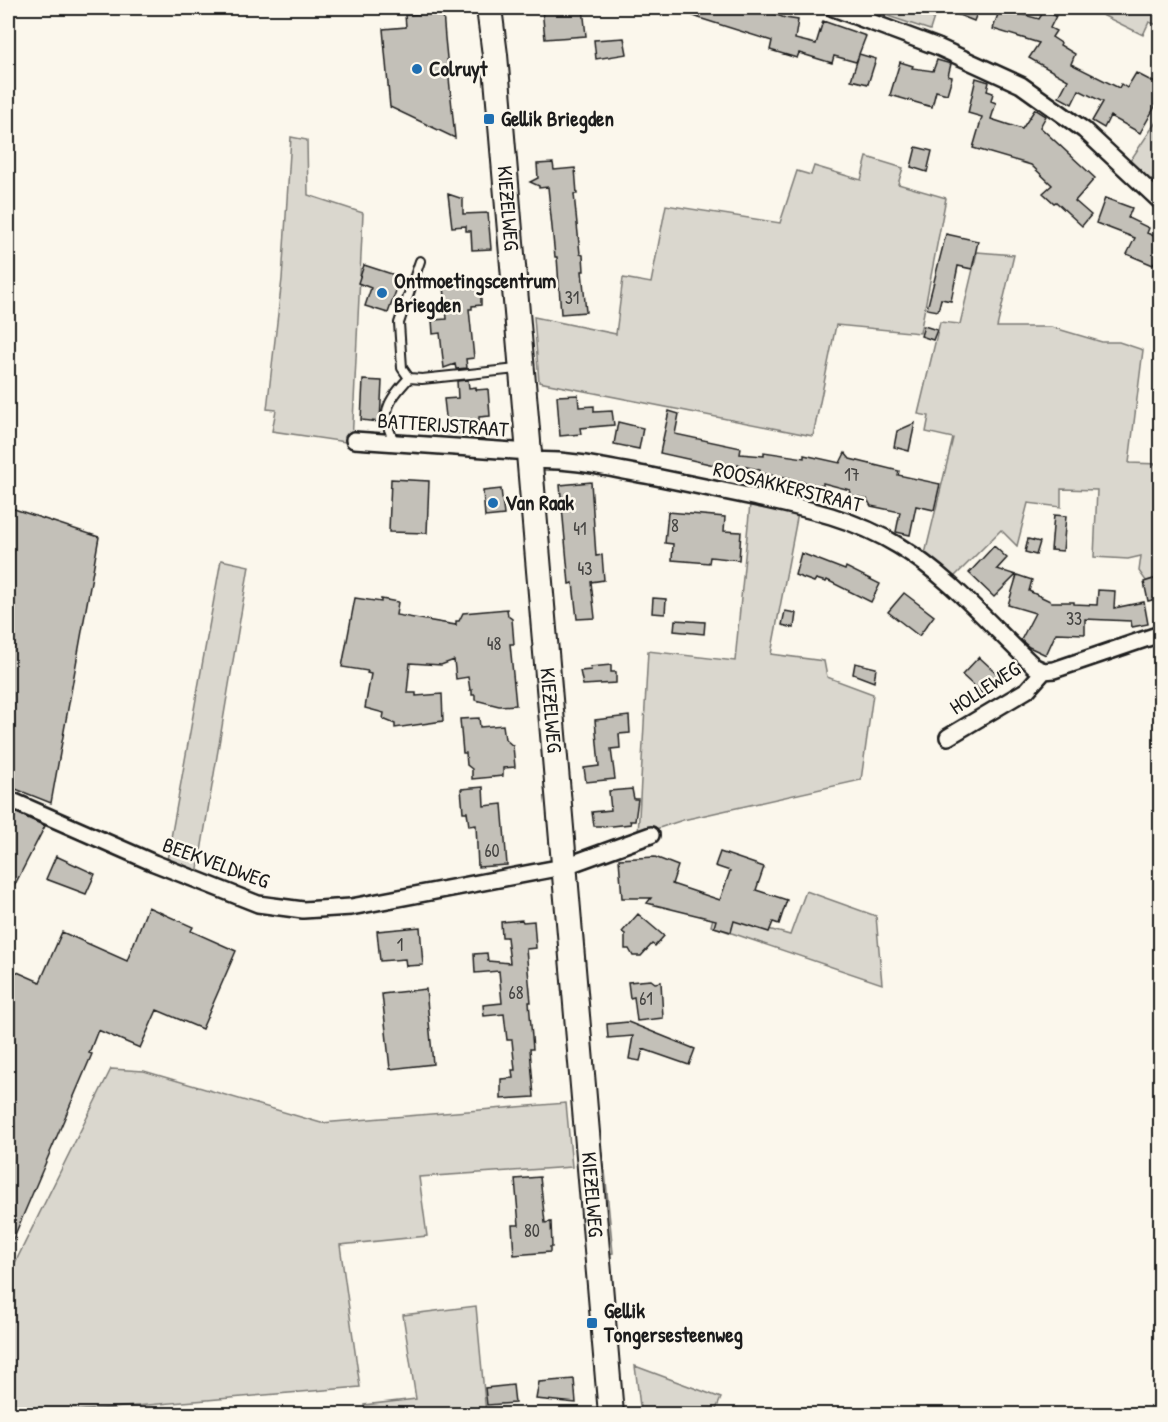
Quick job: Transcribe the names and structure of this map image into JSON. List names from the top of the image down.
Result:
{
  "streets": {
    "main road": ["KIEZELWEG"],
    "street": [
      "BATTERIJSTRAAT",
      "ROOSAKKERSTRAAT",
      "HOLLEWEG",
      "BEEKVELDWEG"
    ]
  },
  "crossings": [
    ["KIEZELWEG", "BATTERIJSTRAAT"],
    ["KIEZELWEG", "ROOSAKKERSTRAAT"],
    ["KIEZELWEG", "BEEKVELDWEG"],
    ["BATTERIJSTRAAT", "ROOSAKKERSTRAAT"],
    ["ROOSAKKERSTRAAT", "HOLLEWEG"]
  ],
  "places": {
    "other": ["Colruyt", "Ontmoetingscentrum Briegden", "Van Raak"],
    "transit": ["Gellik Briegden", "Gellik Tongersesteenweg"]
  },
  "house_numbers": [
    "31",
    "17",
    "8",
    "41",
    "43",
    "33",
    "48",
    "60",
    "1",
    "68",
    "61",
    "80"
  ]
}
